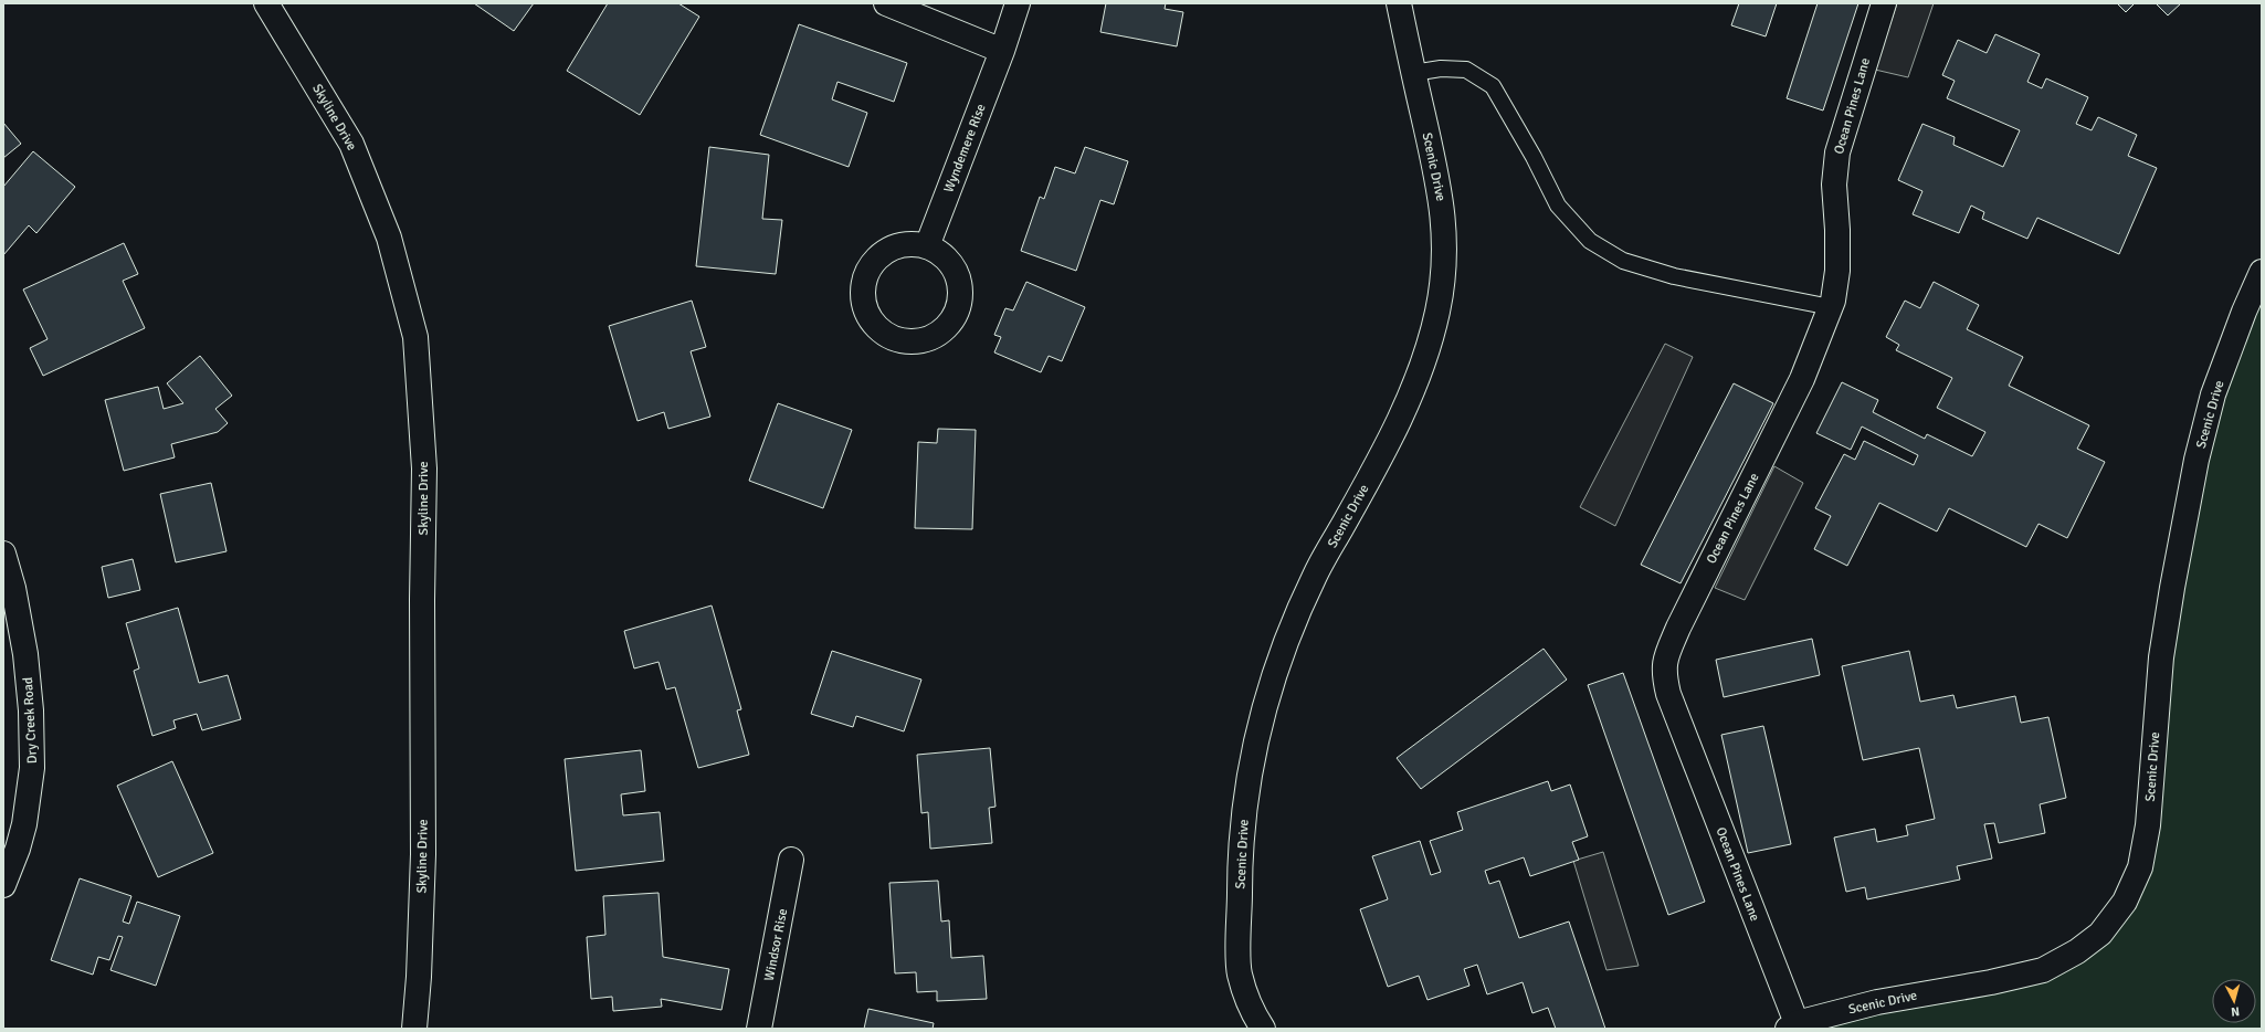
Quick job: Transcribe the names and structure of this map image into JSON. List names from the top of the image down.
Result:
{
  "streets": {
    "street": [
      "Ocean Pines Lane",
      "Skyline Drive",
      "Wyndemere Rise",
      "Scenic Drive",
      "Dry Creek Road",
      "Windsor Rise"
    ]
  },
  "crossings": [
    ["Ocean Pines Lane", "Scenic Drive"]
  ],
  "north": "bottom"
}
